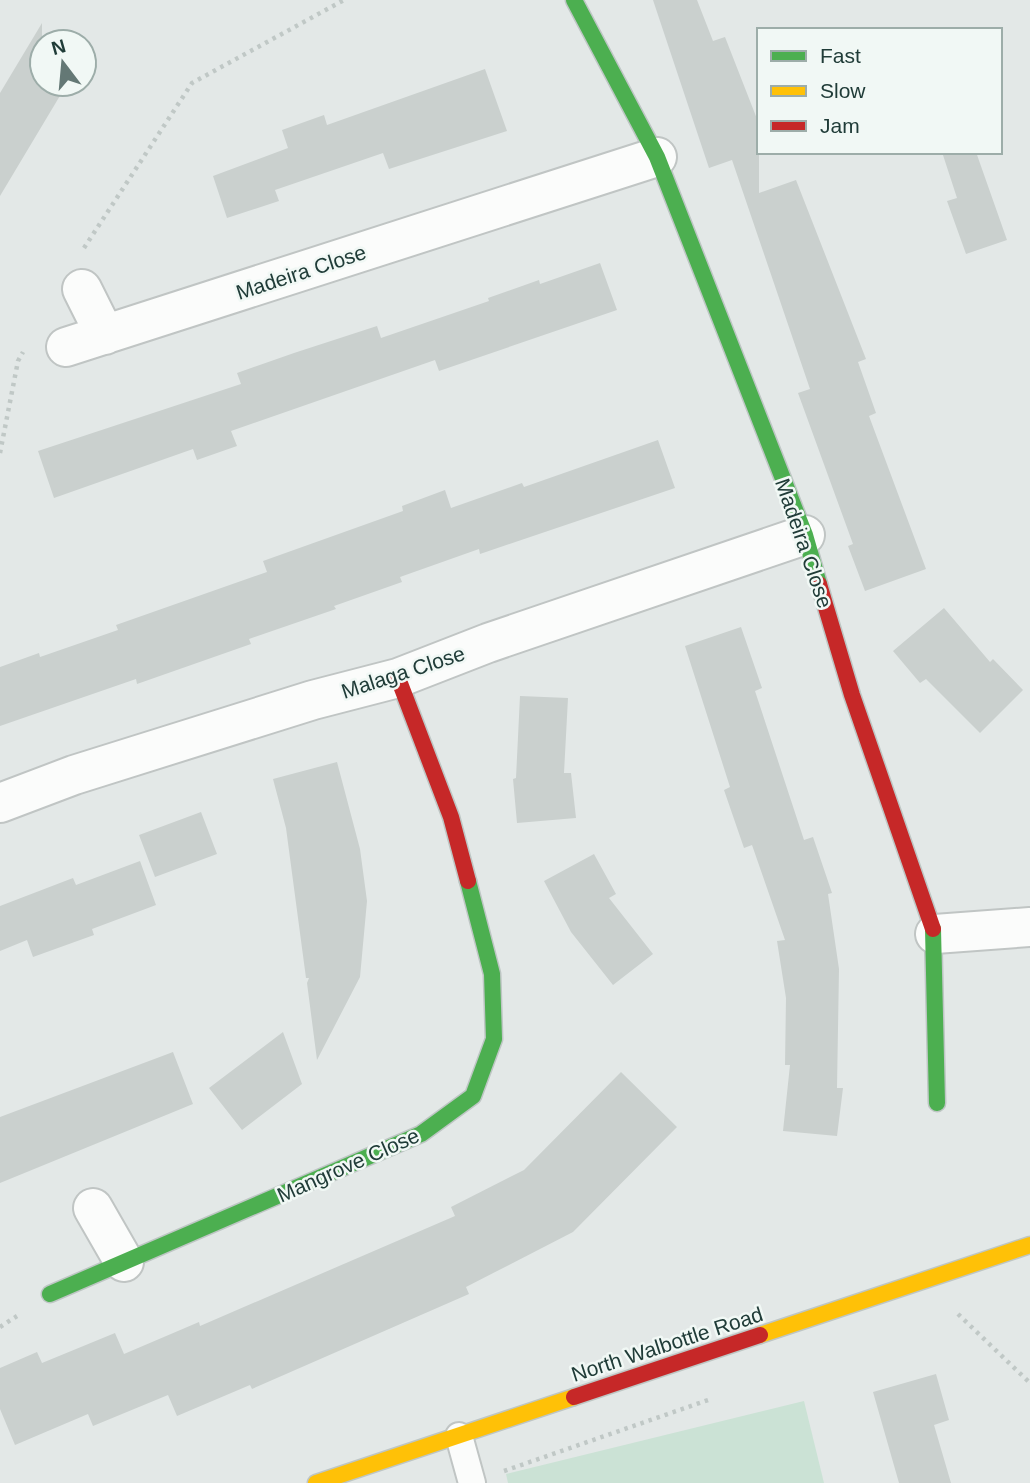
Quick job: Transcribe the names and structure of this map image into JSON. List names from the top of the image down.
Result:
{
  "streets": {
    "street": [
      "Madeira Close",
      "Malaga Close",
      "Mangrove Close",
      "North Walbottle Road"
    ]
  },
  "crossings": [
    ["Madeira Close", "Malaga Close"],
    ["Malaga Close", "Mangrove Close"]
  ],
  "legend": ["Fast", "Slow", "Jam"],
  "north": "top"
}
